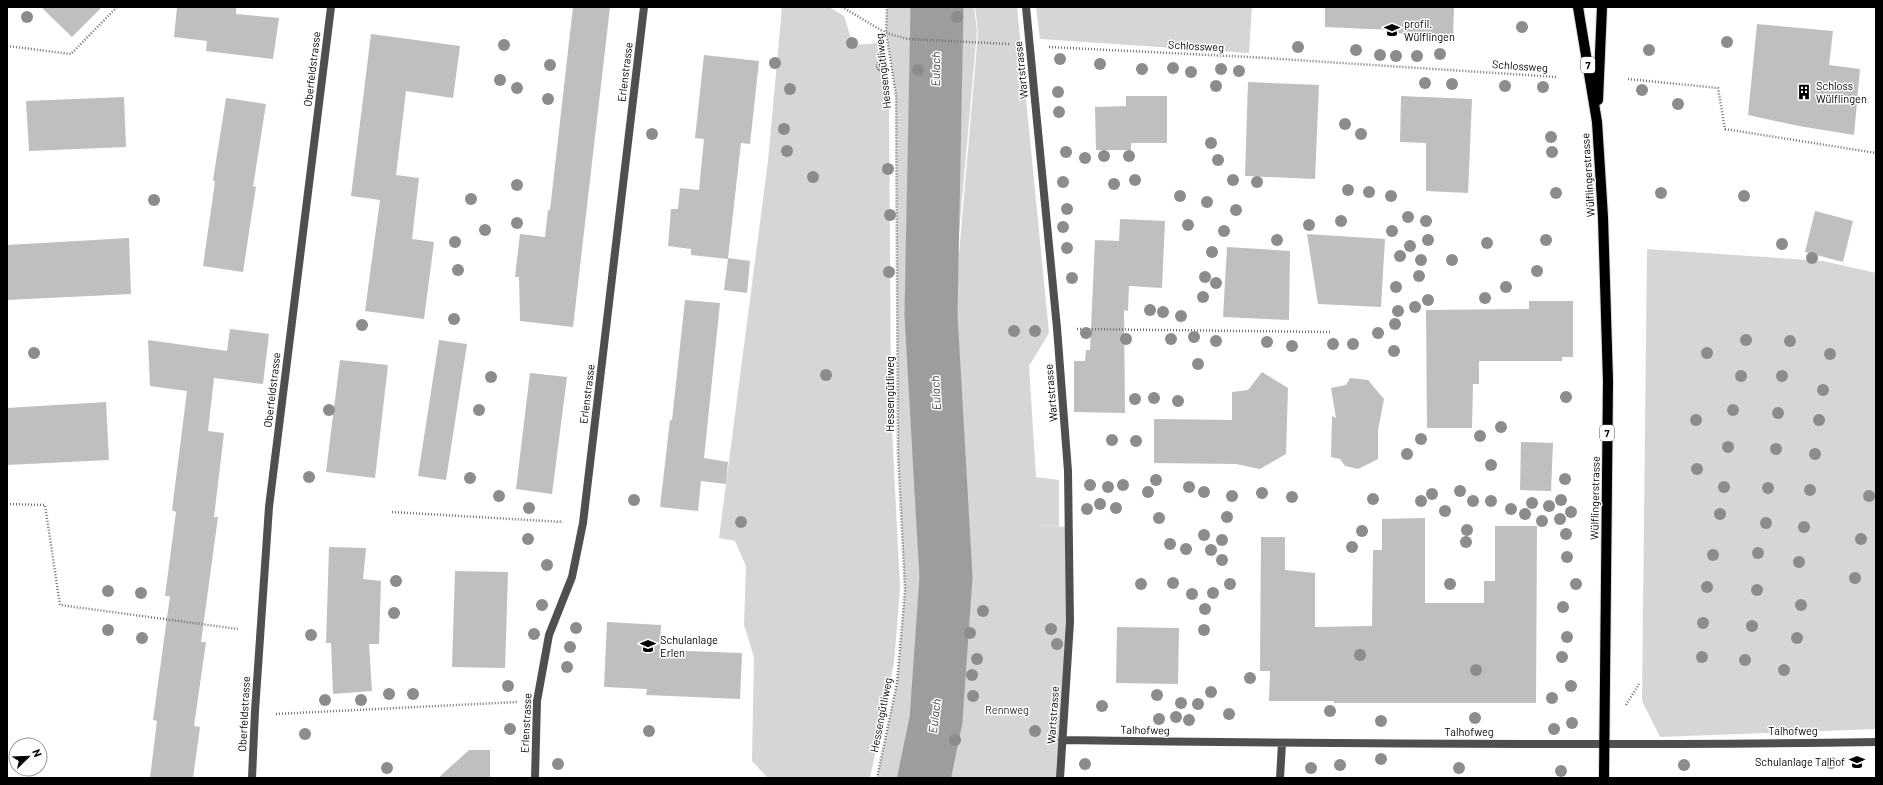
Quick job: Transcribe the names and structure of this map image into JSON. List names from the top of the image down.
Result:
{
  "streets": {
    "main road": ["7", "Wülflingerstrasse"],
    "street": [
      "Oberfeldstrasse",
      "Wartstrasse",
      "Erlenstrasse",
      "Talhofweg"
    ],
    "path": ["Schlossweg", "Hessengütliweg"]
  },
  "crossings": [
    ["Schlossweg", "Wartstrasse"],
    ["Schlossweg", "Hessengütliweg"],
    ["Wartstrasse", "Talhofweg"],
    ["Wülflingerstrasse", "Talhofweg"]
  ],
  "water": ["Eulach"],
  "parks": ["Rennweg"],
  "places": {
    "school or university": ["profil. Wülflingen", "Schulanlage Erlen", "Schulanlage Talhof"],
    "building": ["Schloss Wülflingen"]
  },
  "north": "top right"
}
